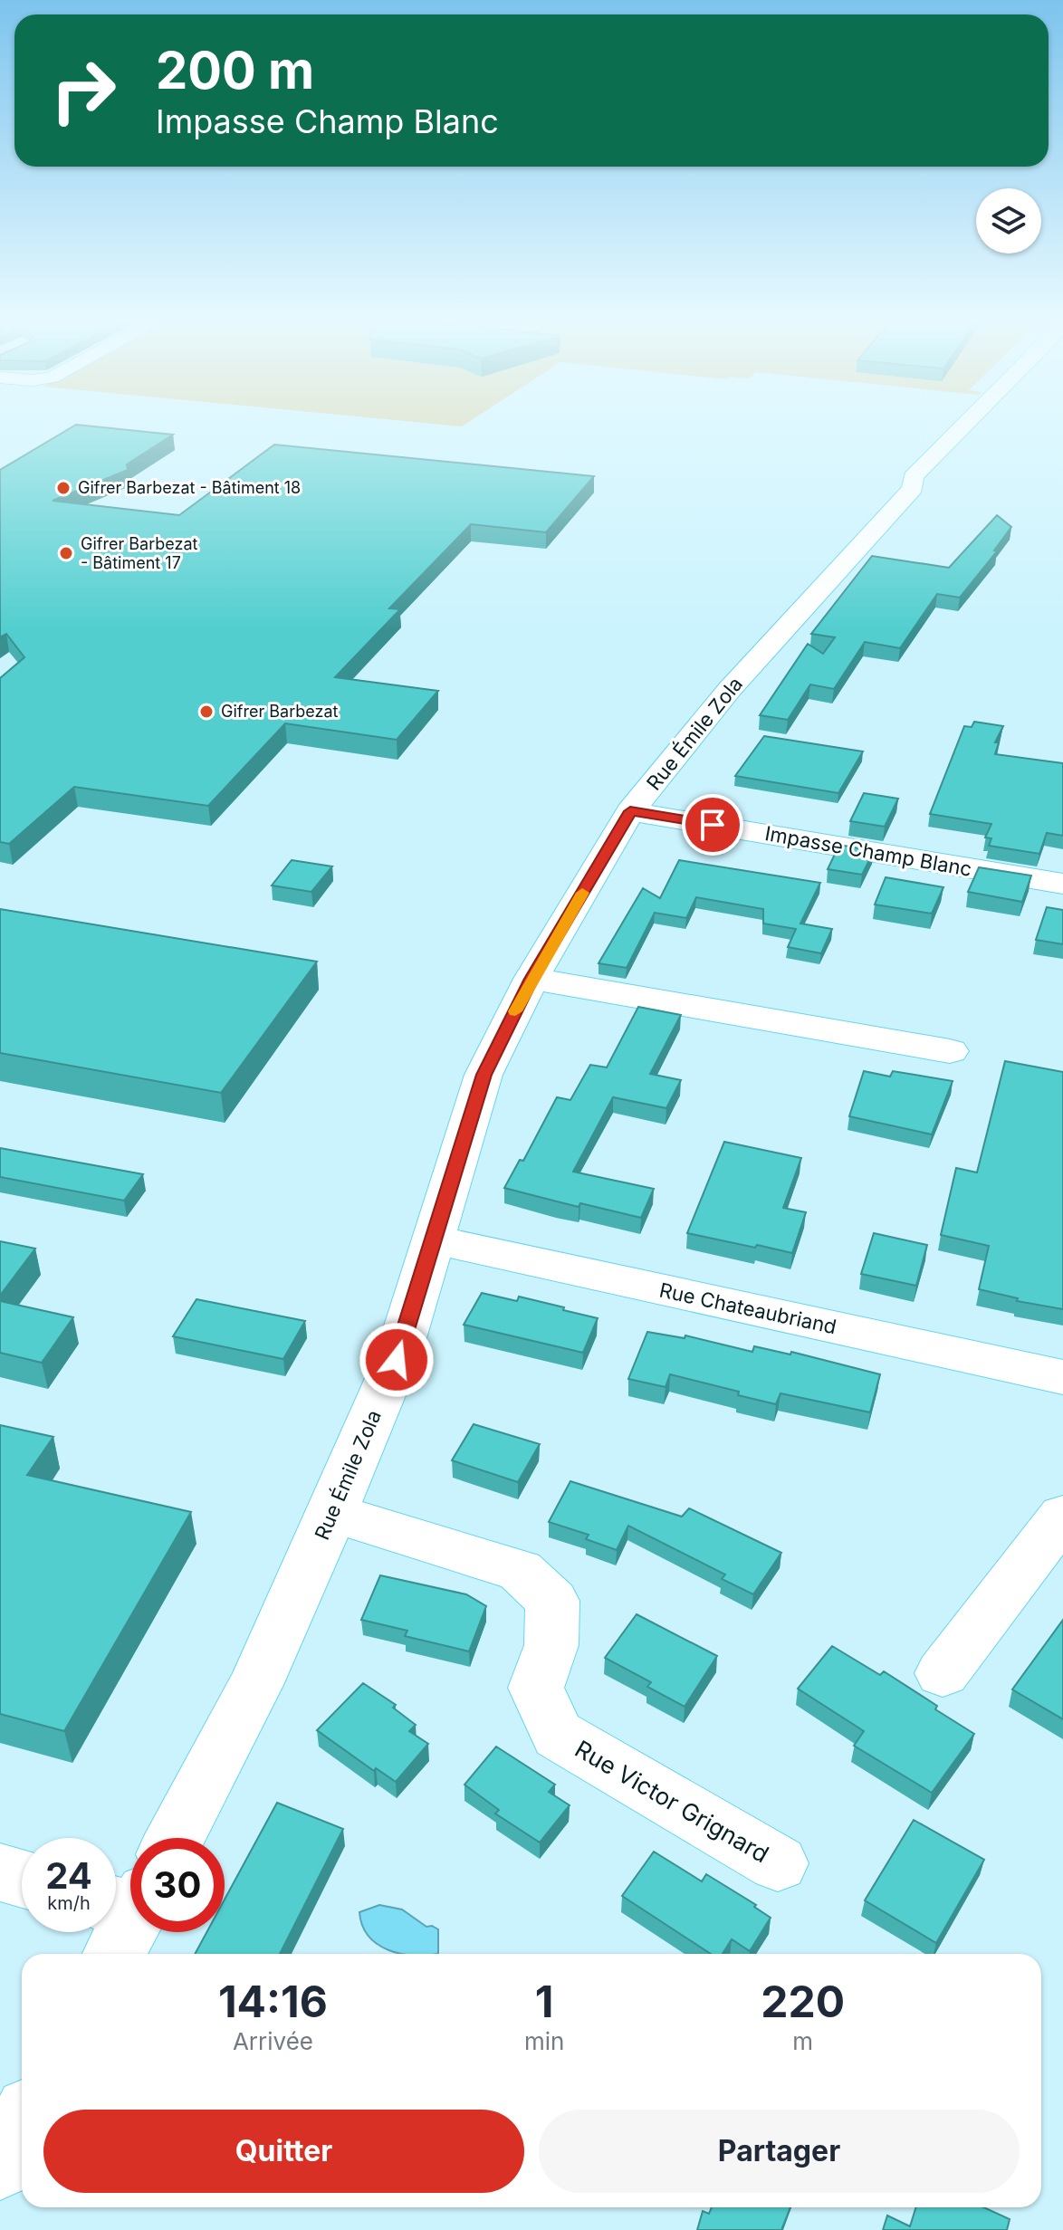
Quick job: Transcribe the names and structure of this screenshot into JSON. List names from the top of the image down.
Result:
{
  "streets": {
    "street": [
      "Rue Émile Zola",
      "Impasse Champ Blanc",
      "Rue Chateaubriand",
      "Rue Victor Grignard"
    ]
  },
  "crossings": [
    ["Rue Émile Zola", "Impasse Champ Blanc"],
    ["Rue Émile Zola", "Rue Chateaubriand"],
    ["Rue Émile Zola", "Rue Victor Grignard"]
  ],
  "places": ["Gifrer Barbezat - Bâtiment 18", "Gifrer Barbezat - Bâtiment 17", "Gifrer Barbezat"],
  "page": {
    "turn": ["200 m", "Impasse Champ Blanc"],
    "speed": "24 km/h",
    "limit": "30",
    "eta": [
      "14:16",
      "Arrivée",
      "1",
      "min",
      "220",
      "m"
    ],
    "buttons": ["Quitter", "Partager"]
  }
}
